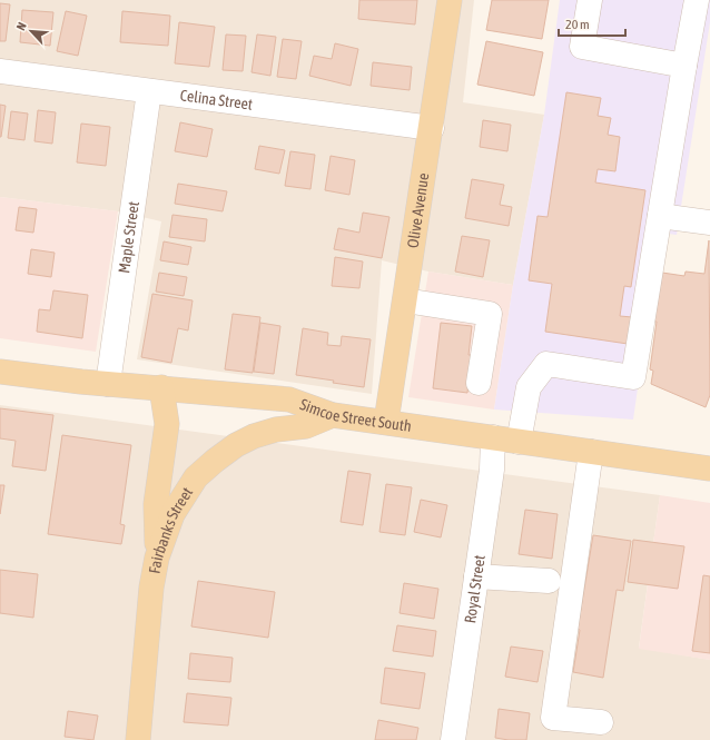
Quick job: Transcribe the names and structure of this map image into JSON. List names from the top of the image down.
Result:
{
  "streets": {
    "main road": ["Olive Avenue", "Simcoe Street South", "Fairbanks Street"],
    "street": ["Celina Street", "Maple Street", "Royal Street"]
  },
  "crossings": [
    ["Celina Street", "Olive Avenue"],
    ["Celina Street", "Maple Street"],
    ["Olive Avenue", "Simcoe Street South"],
    ["Maple Street", "Simcoe Street South"],
    ["Simcoe Street South", "Fairbanks Street"],
    ["Simcoe Street South", "Royal Street"]
  ],
  "scale_bar": "20 m",
  "north": "top left"
}
